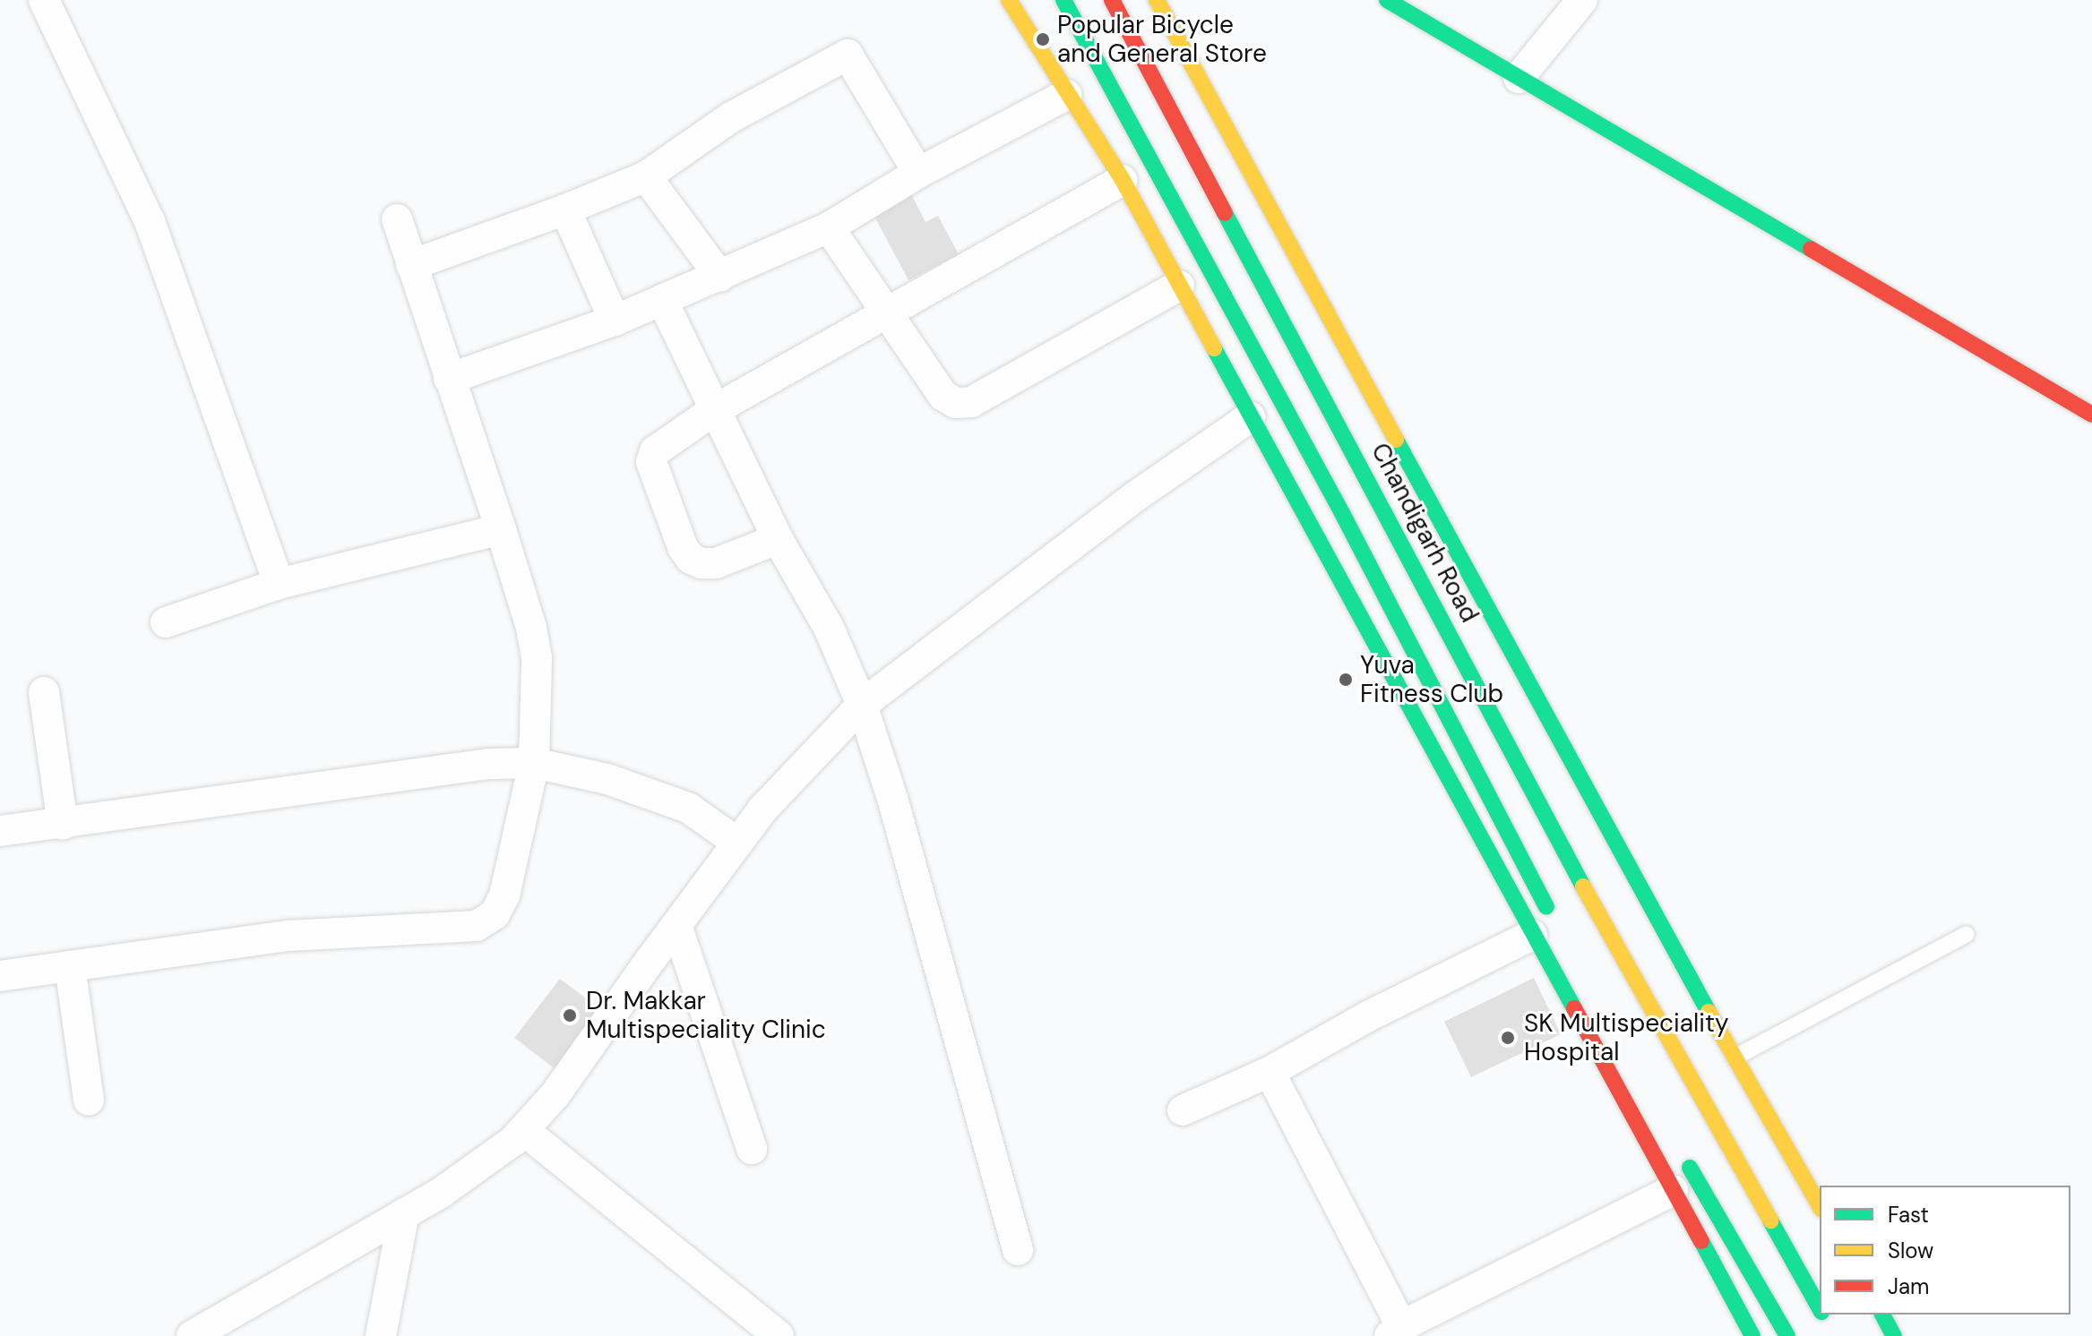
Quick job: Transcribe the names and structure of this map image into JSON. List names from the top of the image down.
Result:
{
  "streets": {
    "main road": ["Chandigarh Road"]
  },
  "places": [
    "Popular Bicycle and General Store",
    "Yuva Fitness Club",
    "Dr. Makkar Multispeciality Clinic",
    "SK Multispeciality Hospital"
  ],
  "legend": ["Fast", "Slow", "Jam"]
}
